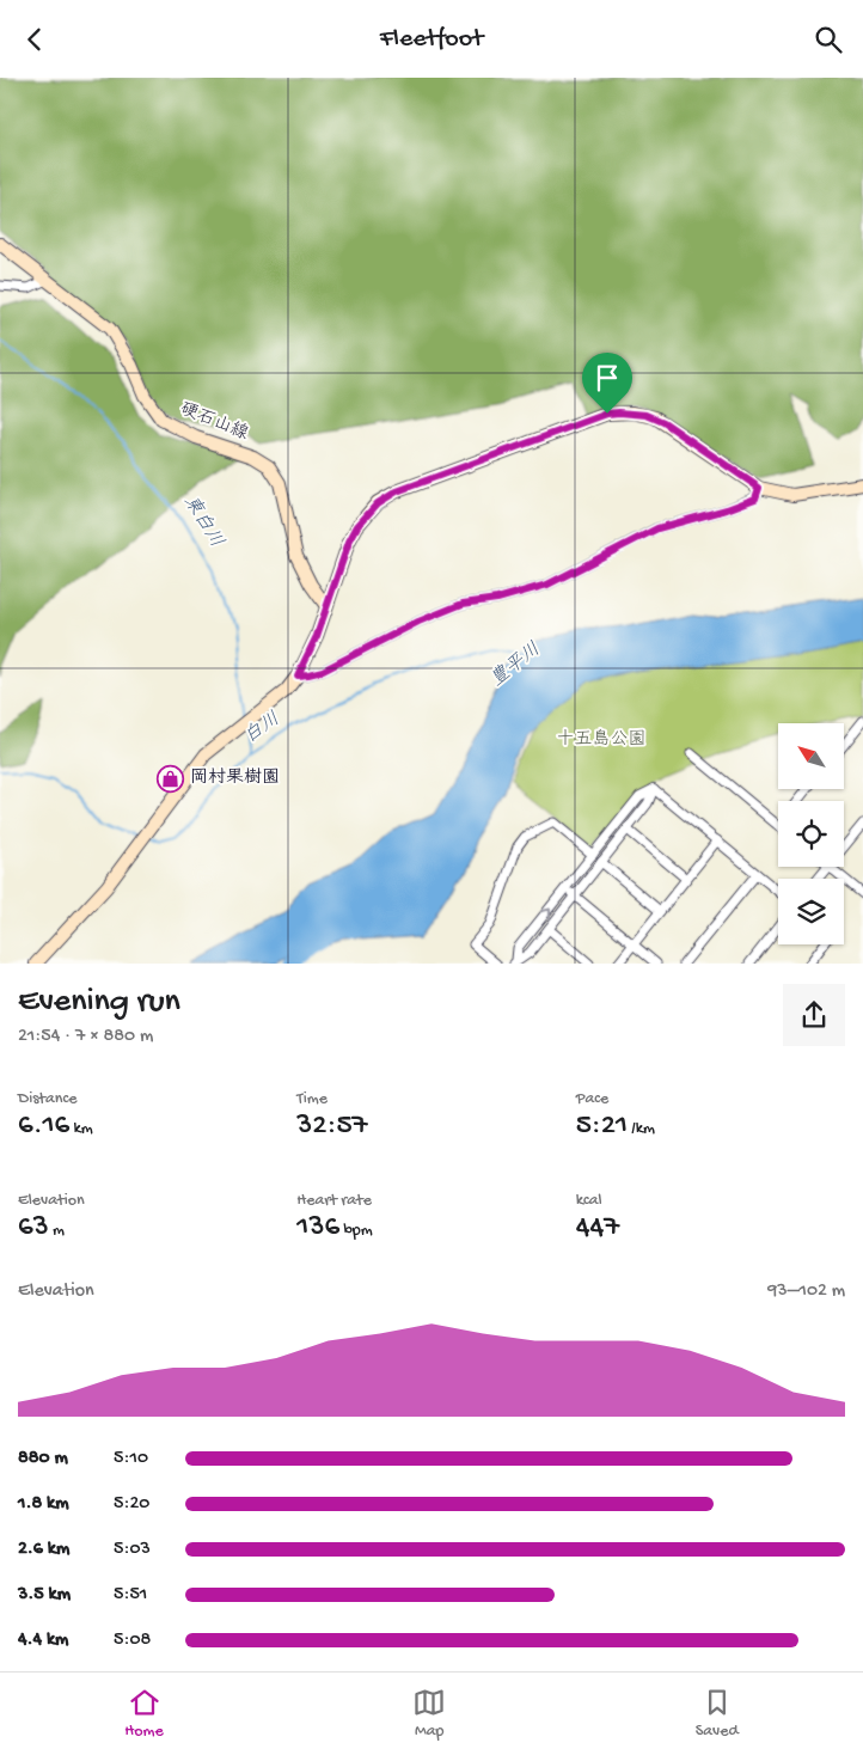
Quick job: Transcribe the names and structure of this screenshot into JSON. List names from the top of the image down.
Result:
{
  "streets": {
    "street": ["硬石山線"]
  },
  "water": ["東白川", "豊平川", "白川"],
  "parks": ["十五島公園"],
  "places": {
    "shop": ["岡村果樹園"]
  },
  "north": "top left",
  "page": {
    "header": "Fleetfoot",
    "heading": ["Evening run", "21:54 · 7 × 880 m"],
    "stats": [
      ["Distance", "6.16 km"],
      ["Time", "32:57"],
      ["Pace", "5:21 /km"],
      ["Elevation", "63 m"],
      ["Heart rate", "136 bpm"],
      ["kcal", "447"]
    ],
    "chart": ["Elevation", "93–102 m"],
    "list": [
      {
        "name": "880 m",
        "note": "5:10"
      },
      {
        "name": "1.8 km",
        "note": "5:20"
      },
      {
        "name": "2.6 km",
        "note": "5:03"
      },
      {
        "name": "3.5 km",
        "note": "5:51"
      },
      {
        "name": "4.4 km",
        "note": "5:08"
      }
    ],
    "tabs": ["Home", "Map", "Saved"]
  }
}
